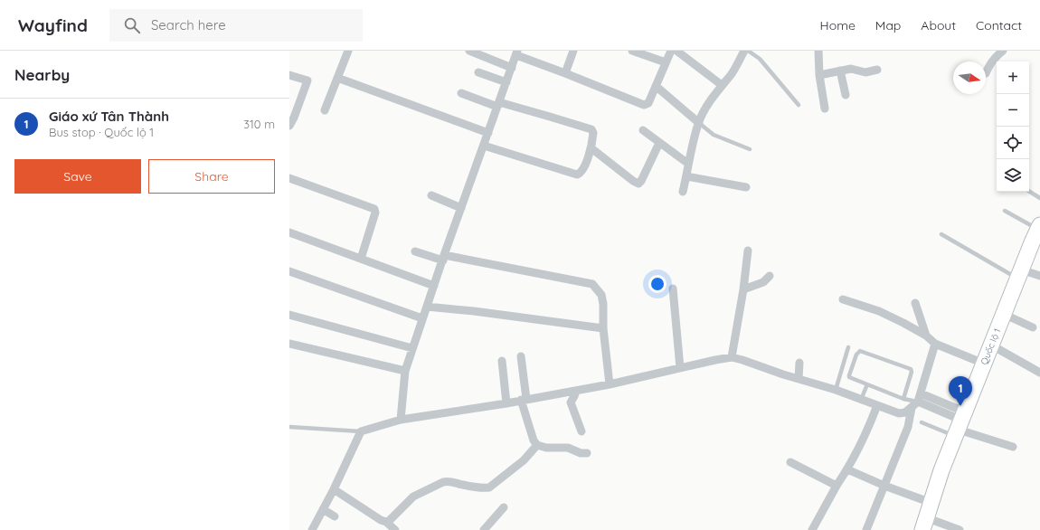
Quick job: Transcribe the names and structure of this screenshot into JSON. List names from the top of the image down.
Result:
{
  "streets": {
    "highway": ["Quốc lộ 1"]
  },
  "north": "right",
  "page": {
    "header": "Wayfind",
    "search": "Search here",
    "nav": [
      "Home",
      "Map",
      "About",
      "Contact"
    ],
    "heading": "Nearby",
    "map_buttons": ["+", "−"],
    "list": [
      {
        "mark": "1",
        "name": "Giáo xứ Tân Thành",
        "note": "Bus stop · Quốc lộ 1",
        "value": "310 m"
      }
    ],
    "buttons": ["Save", "Share"],
    "pins": "1"
  }
}
